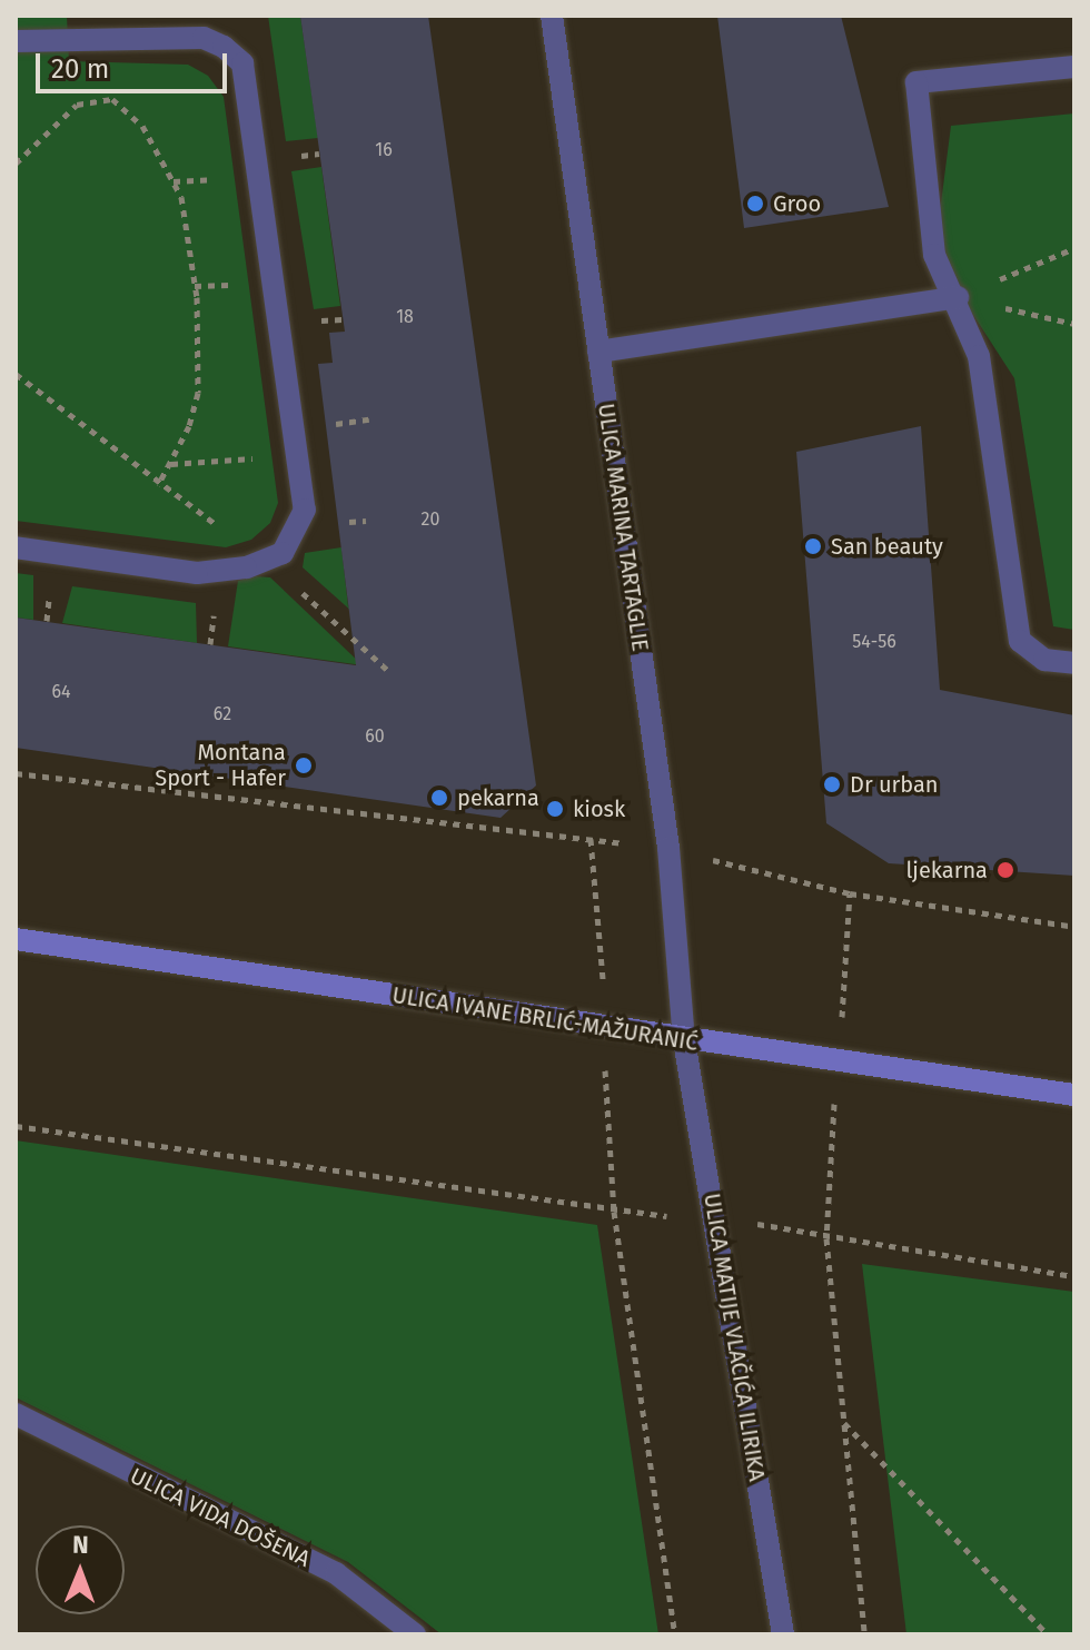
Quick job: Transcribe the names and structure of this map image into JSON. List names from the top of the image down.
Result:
{
  "streets": {
    "street": [
      "ULICA MARINA TARTAGLIE",
      "ULICA IVANE BRLIĆ-MAŽURANIĆ",
      "ULICA MATIJE VLAČIĆA ILIRIKA",
      "ULICA VIDA DOŠENA"
    ]
  },
  "crossings": [
    ["ULICA MARINA TARTAGLIE", "ULICA IVANE BRLIĆ-MAŽURANIĆ"],
    ["ULICA MARINA TARTAGLIE", "ULICA MATIJE VLAČIĆA ILIRIKA"],
    ["ULICA IVANE BRLIĆ-MAŽURANIĆ", "ULICA MATIJE VLAČIĆA ILIRIKA"]
  ],
  "places": [
    "Groo",
    "San beauty",
    "Montana Sport - Hafer",
    "Dr urban",
    "pekarna",
    "kiosk",
    "ljekarna"
  ],
  "house_numbers": [
    "16",
    "18",
    "20",
    "54-56",
    "64",
    "62",
    "60"
  ],
  "scale_bar": "20 m",
  "north": "top"
}
